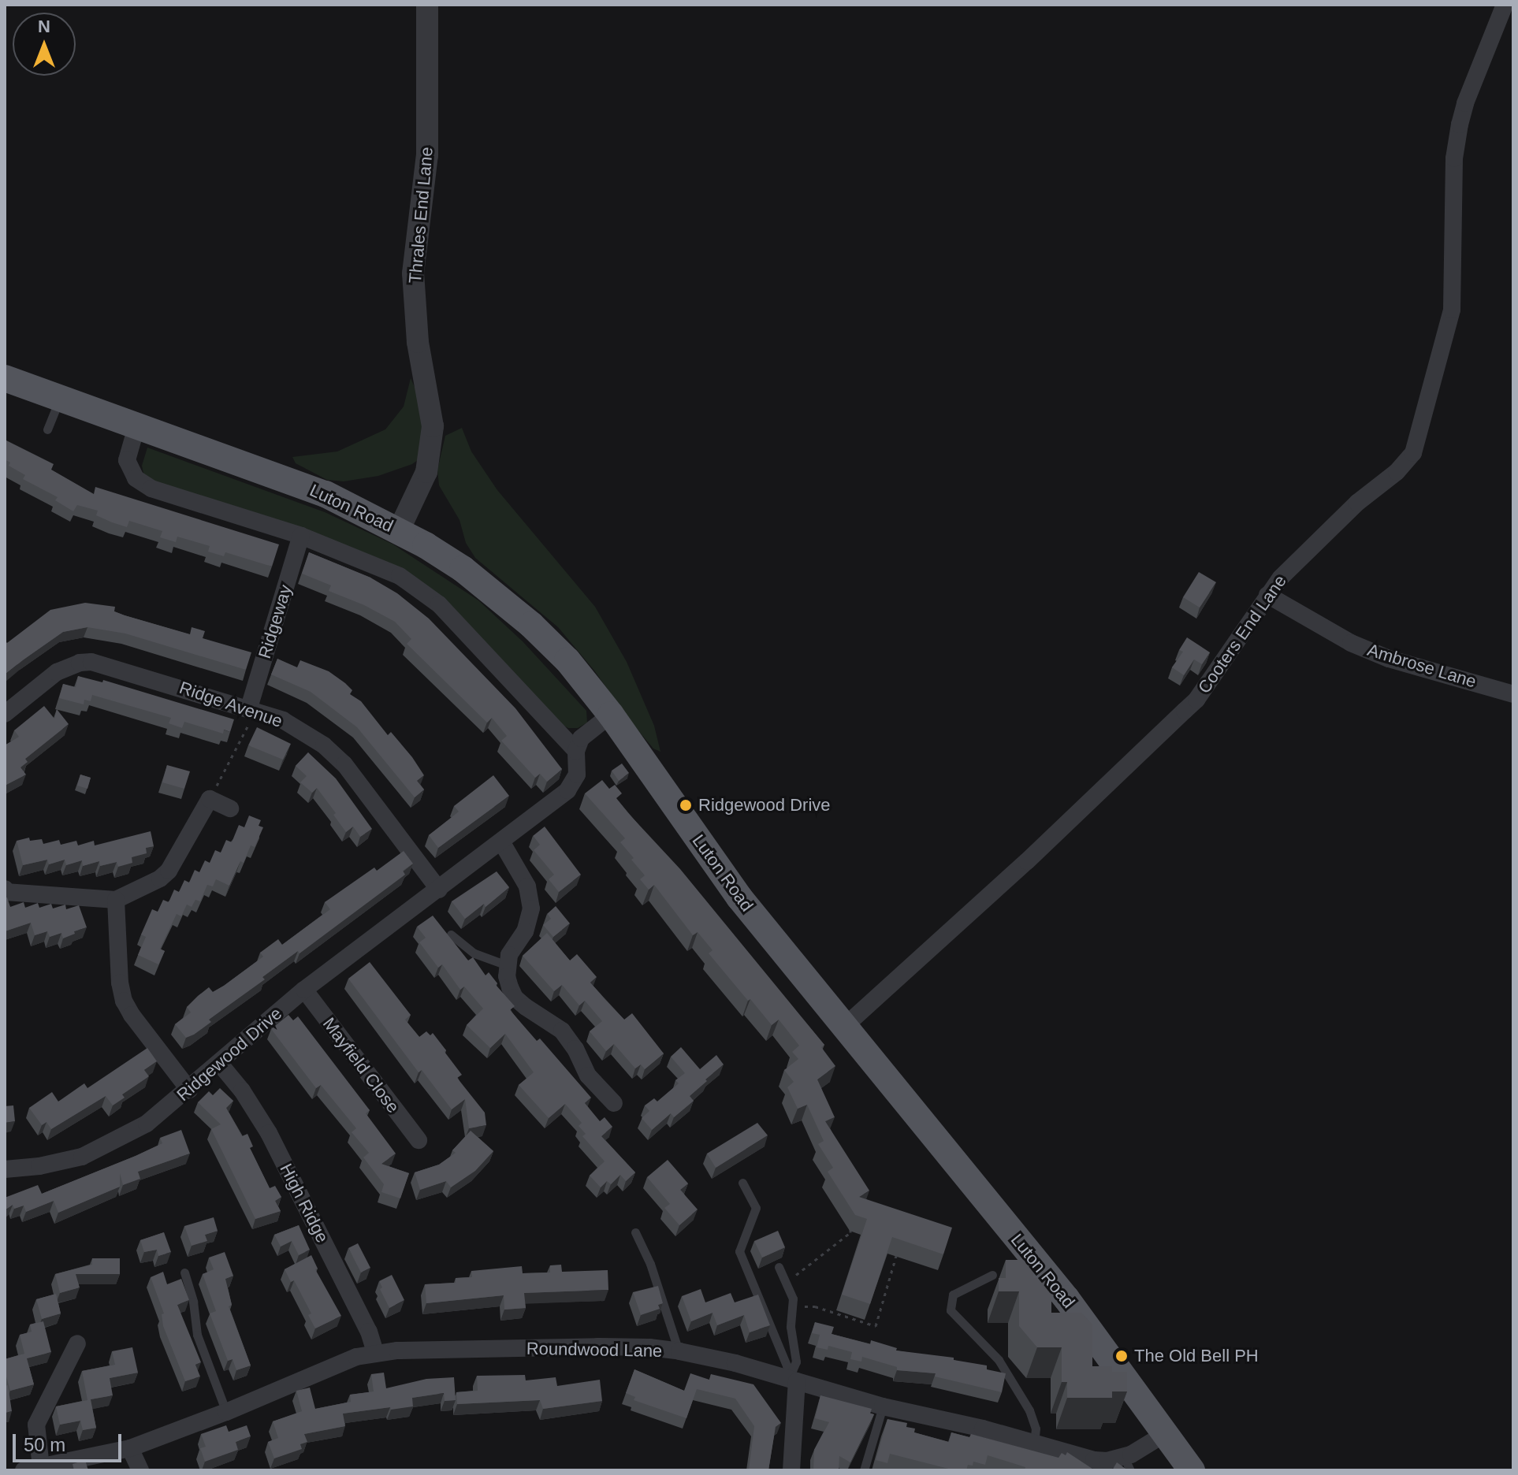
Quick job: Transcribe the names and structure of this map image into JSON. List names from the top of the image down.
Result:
{
  "streets": {
    "main road": ["Luton Road"],
    "street": [
      "Thrales End Lane",
      "Ridgeway",
      "Cooters End Lane",
      "Ambrose Lane",
      "Ridge Avenue",
      "Ridgewood Drive",
      "Mayfield Close",
      "High Ridge",
      "Roundwood Lane"
    ]
  },
  "crossings": [
    ["Thrales End Lane", "Luton Road"],
    ["Luton Road", "Cooters End Lane"],
    ["Luton Road", "Roundwood Lane"],
    ["Ridgeway", "Ridge Avenue"],
    ["Cooters End Lane", "Ambrose Lane"],
    ["Ridge Avenue", "Ridgewood Drive"],
    ["Ridgewood Drive", "Mayfield Close"],
    ["Ridgewood Drive", "High Ridge"],
    ["High Ridge", "Roundwood Lane"]
  ],
  "places": ["Ridgewood Drive", "The Old Bell PH"],
  "scale_bar": "50 m",
  "north": "top"
}
